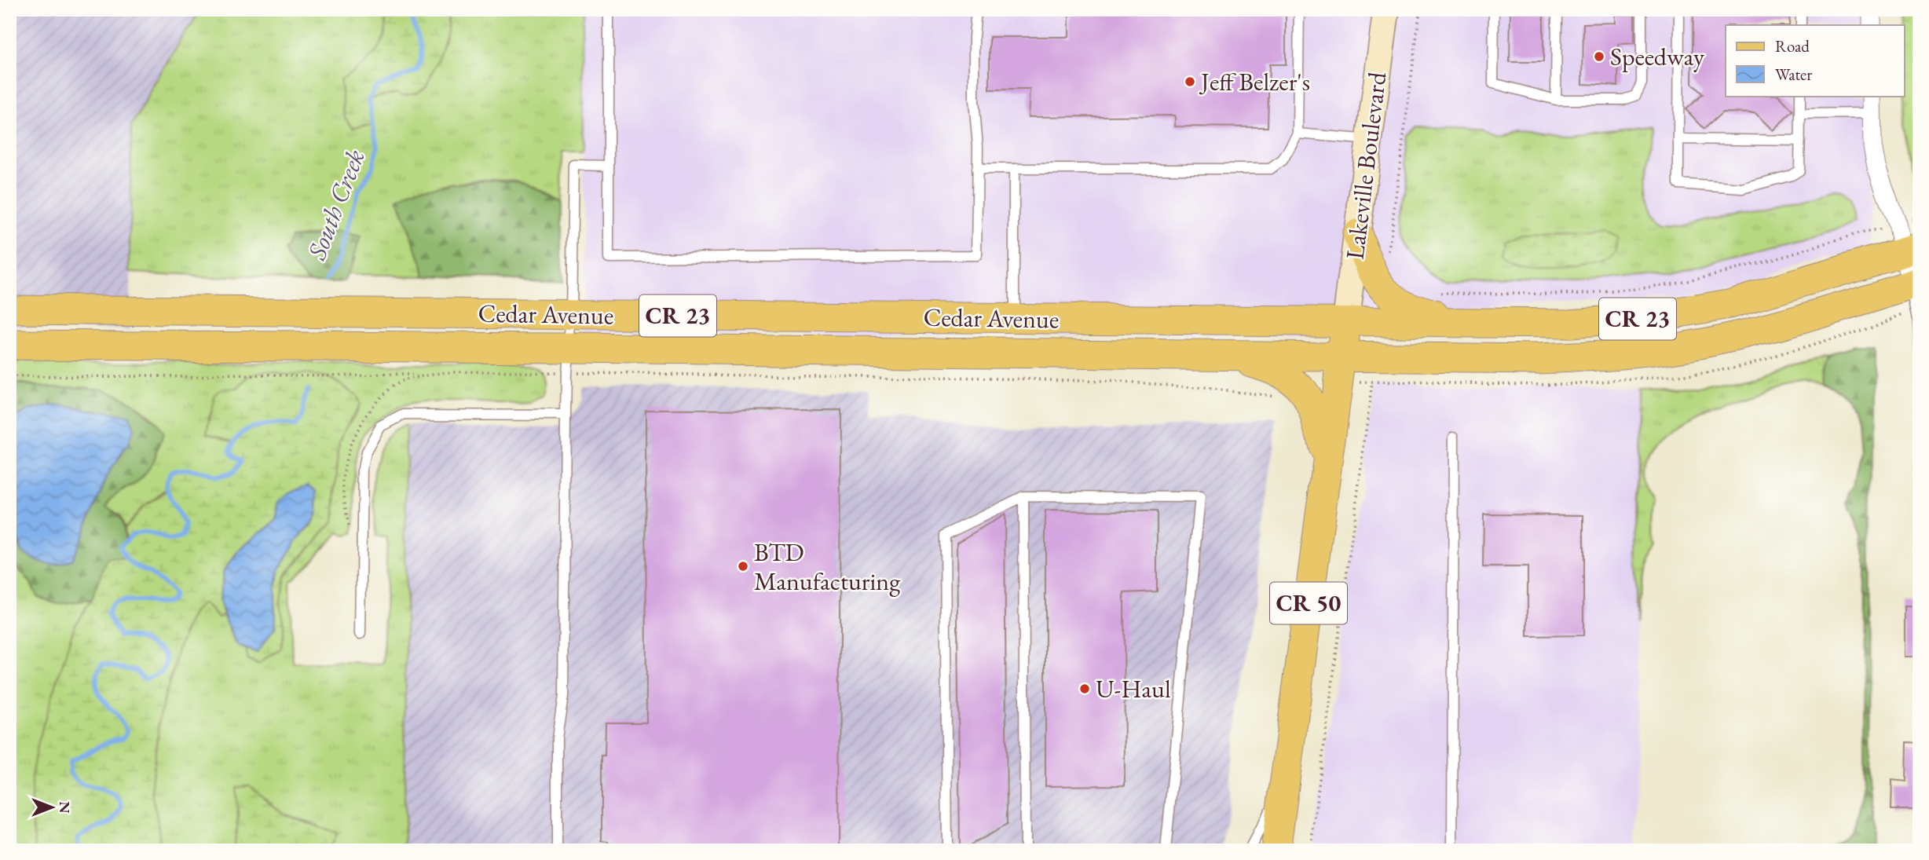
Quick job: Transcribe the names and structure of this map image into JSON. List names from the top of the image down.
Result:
{
  "streets": {
    "main road": ["Cedar Avenue", "CR 23", "CR 50"],
    "street": ["Lakeville Boulevard"]
  },
  "crossings": [
    ["Lakeville Boulevard", "Cedar Avenue"],
    ["Lakeville Boulevard", "CR 23"],
    ["Lakeville Boulevard", "CR 50"],
    ["Cedar Avenue", "CR 23"],
    ["Cedar Avenue", "CR 50"],
    ["CR 23", "CR 50"]
  ],
  "water": ["South Creek"],
  "places": [
    "Speedway",
    "Jeff Belzer's",
    "BTD Manufacturing",
    "U-Haul"
  ],
  "legend": ["Road", "Water"],
  "north": "right"
}
